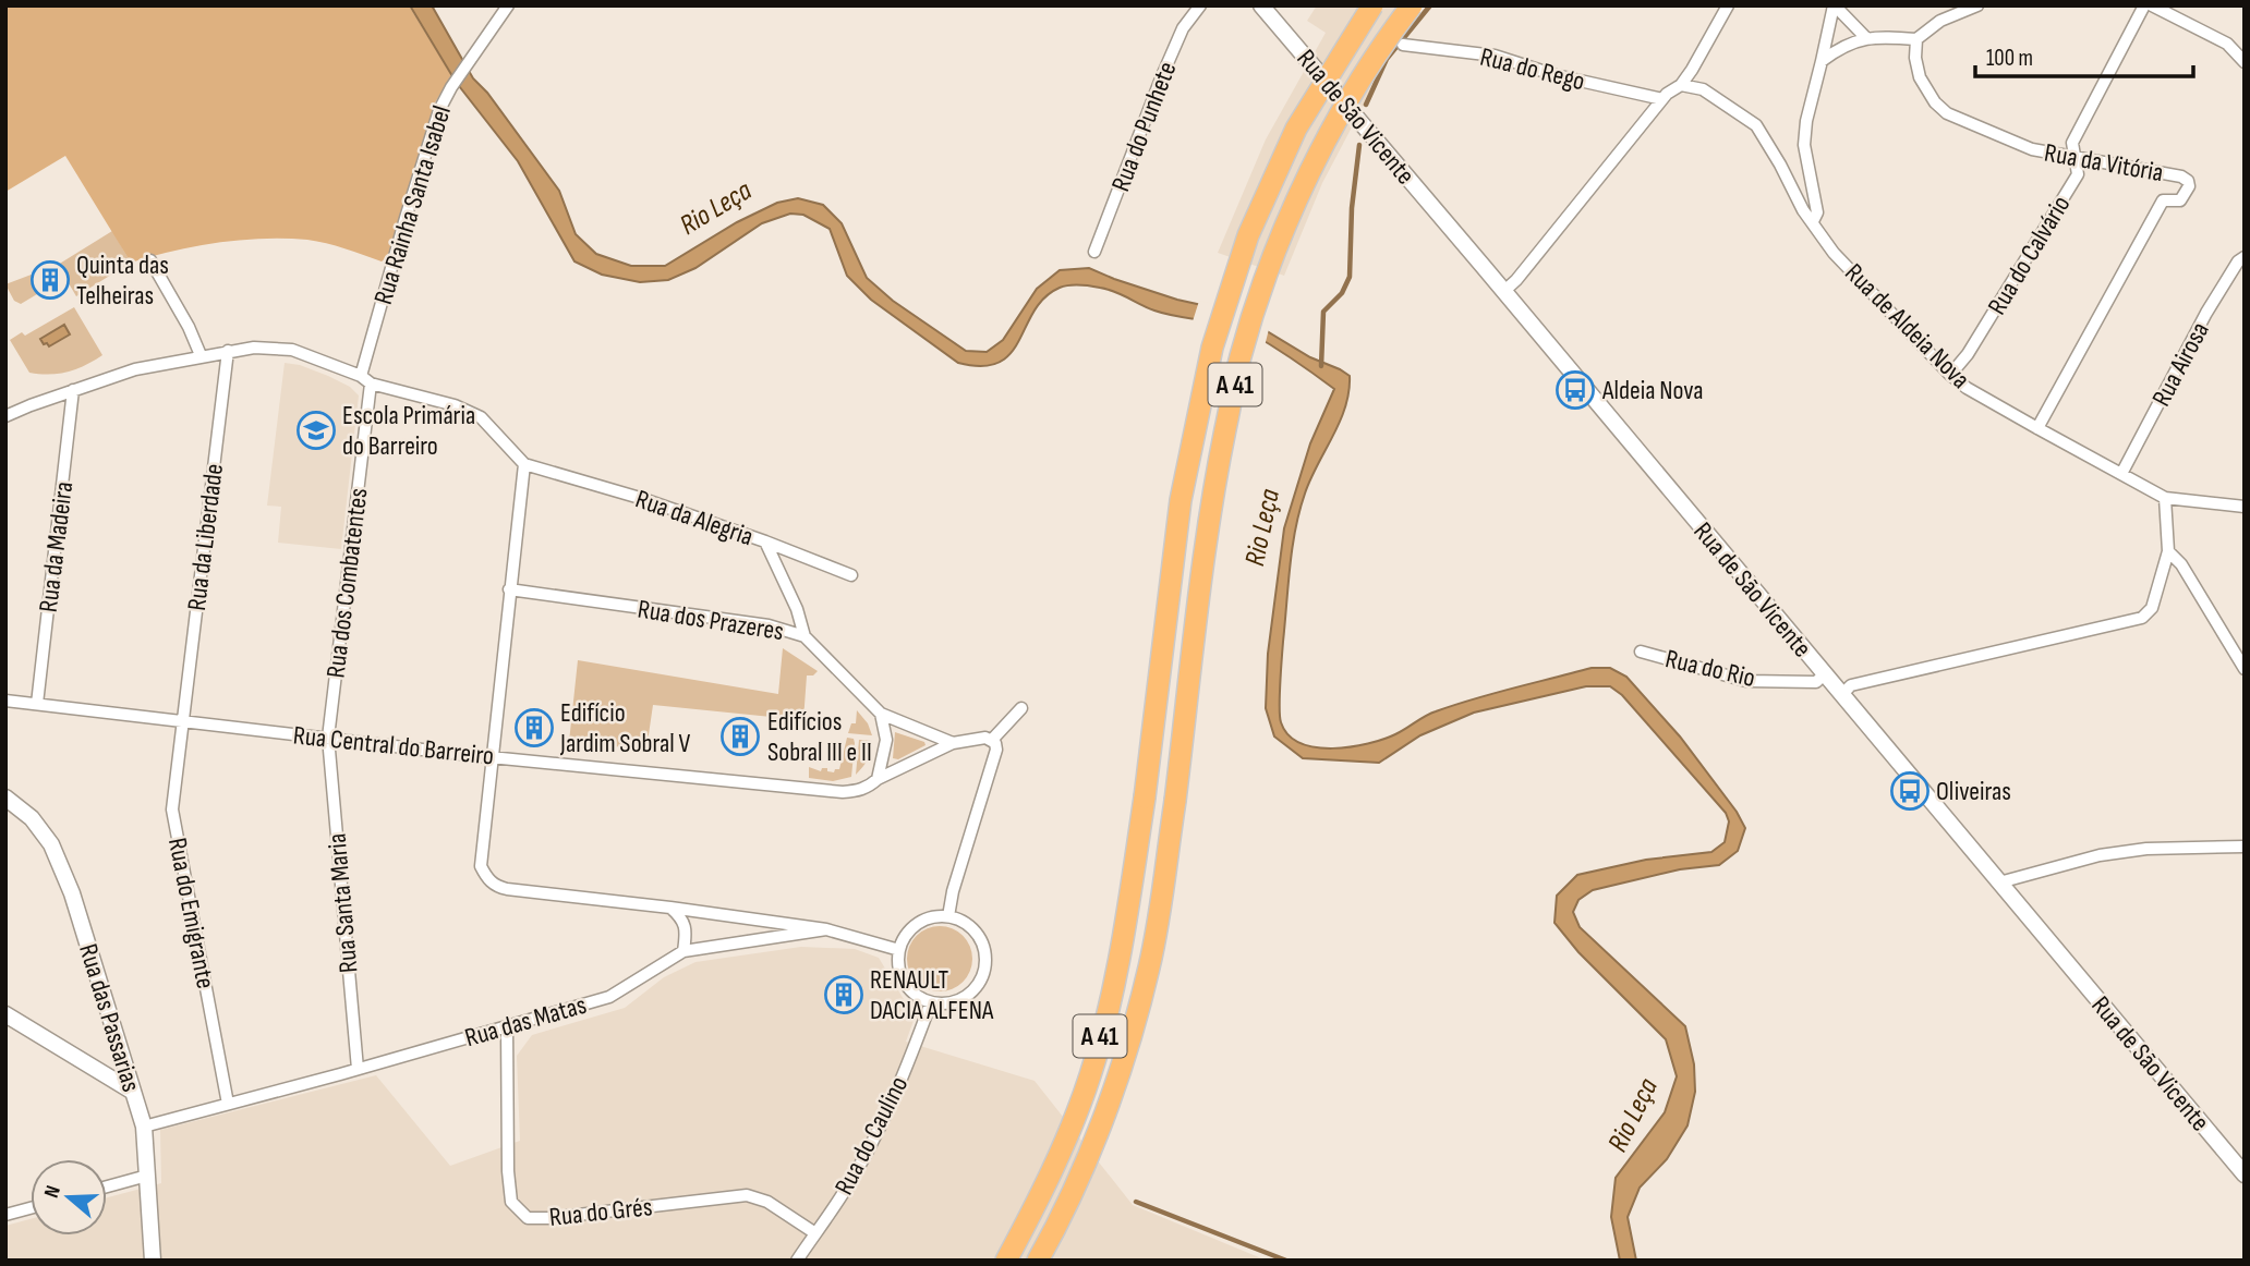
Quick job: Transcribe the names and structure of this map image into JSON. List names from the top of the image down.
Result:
{
  "streets": {
    "highway": ["A 41"],
    "main road": ["Rua de São Vicente", "Rua das Passarias"],
    "street": [
      "Rua do Rego",
      "Rua do Punhete",
      "Rua da Vitória",
      "Rua Rainha Santa Isabel",
      "Rua do Calvário",
      "Rua de Aldeia Nova",
      "Rua Airosa",
      "Rua da Alegria",
      "Rua da Liberdade",
      "Rua da Madeira",
      "Rua dos Combatentes",
      "Rua dos Prazeres",
      "Rua do Rio",
      "Rua Central do Barreiro",
      "Rua Santa Maria",
      "Rua do Emigrante",
      "Rua das Matas",
      "Rua do Caulino",
      "Rua do Grés"
    ]
  },
  "crossings": [
    ["Rua de São Vicente", "Rua do Rio"],
    ["Rua da Vitória", "Rua do Calvário"],
    ["Rua da Vitória", "Rua de Aldeia Nova"],
    ["Rua Rainha Santa Isabel", "Rua dos Combatentes"],
    ["Rua do Calvário", "Rua de Aldeia Nova"],
    ["Rua de Aldeia Nova", "Rua Airosa"],
    ["Rua da Alegria", "Rua dos Prazeres"],
    ["Rua da Liberdade", "Rua Central do Barreiro"],
    ["Rua da Liberdade", "Rua do Emigrante"],
    ["Rua da Madeira", "Rua Central do Barreiro"],
    ["Rua dos Combatentes", "Rua Central do Barreiro"],
    ["Rua dos Combatentes", "Rua Santa Maria"],
    ["Rua dos Prazeres", "Rua Central do Barreiro"],
    ["Rua Central do Barreiro", "Rua Santa Maria"],
    ["Rua Central do Barreiro", "Rua do Emigrante"],
    ["Rua Santa Maria", "Rua das Matas"],
    ["Rua do Emigrante", "Rua das Matas"],
    ["Rua das Passarias", "Rua das Matas"],
    ["Rua das Matas", "Rua do Caulino"],
    ["Rua das Matas", "Rua do Grés"],
    ["Rua do Caulino", "Rua do Grés"]
  ],
  "water": ["Rio Leça"],
  "places": {
    "building": [
      "Quinta das Telheiras",
      "Edifício Jardim Sobral V",
      "Edifícios Sobral III e II",
      "RENAULT DACIA ALFENA"
    ],
    "bus stop": ["Aldeia Nova", "Oliveiras"],
    "school or university": ["Escola Primária do Barreiro"]
  },
  "scale_bar": "100 m",
  "north": "left"
}
